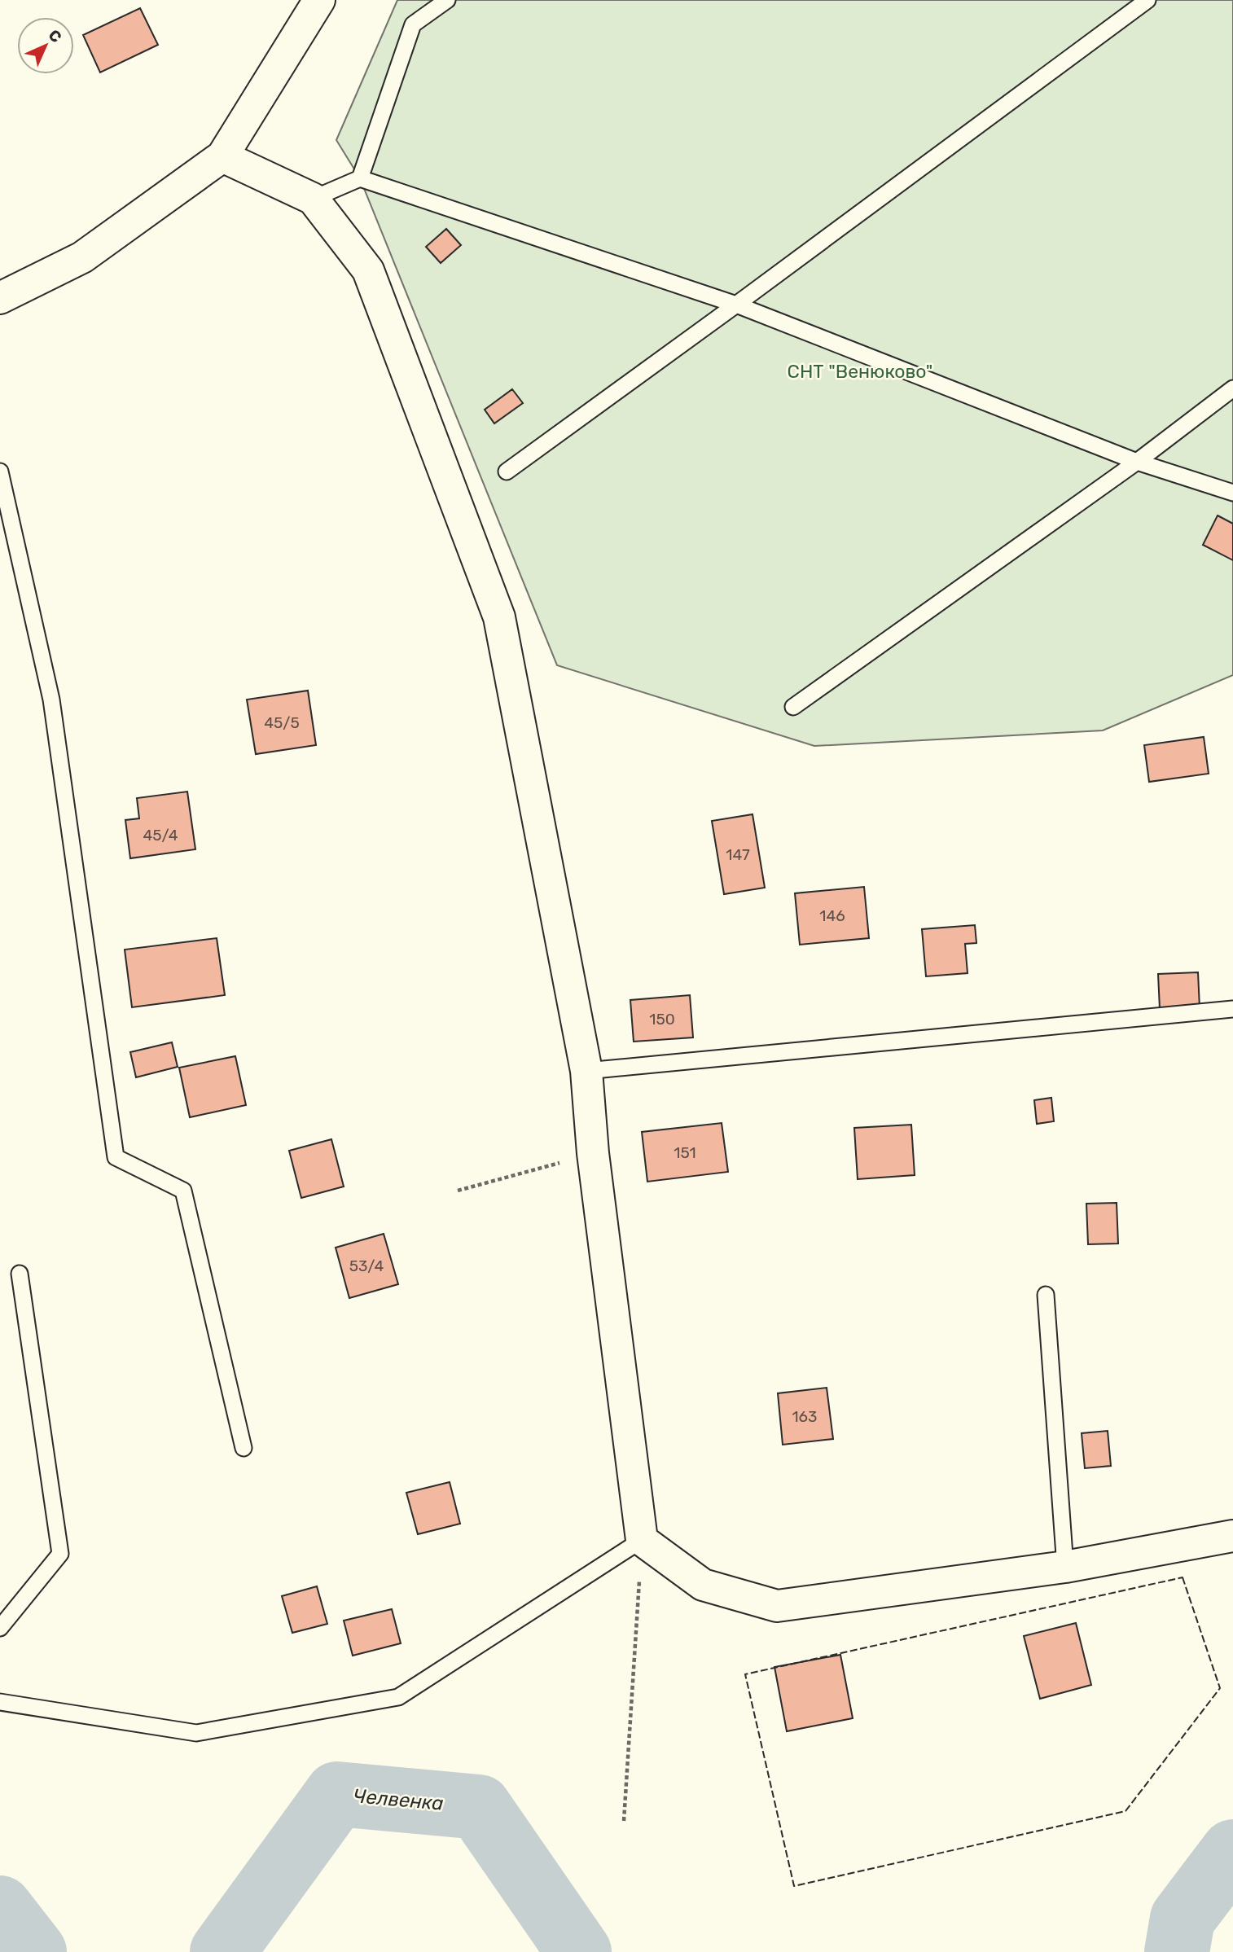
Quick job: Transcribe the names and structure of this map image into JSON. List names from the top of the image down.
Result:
{
  "water": ["Челвенка"],
  "parks": ["СНТ \"Венюково\""],
  "house_numbers": [
    "45/5",
    "45/4",
    "147",
    "146",
    "150",
    "151",
    "53/4",
    "163"
  ],
  "north": "top right"
}
